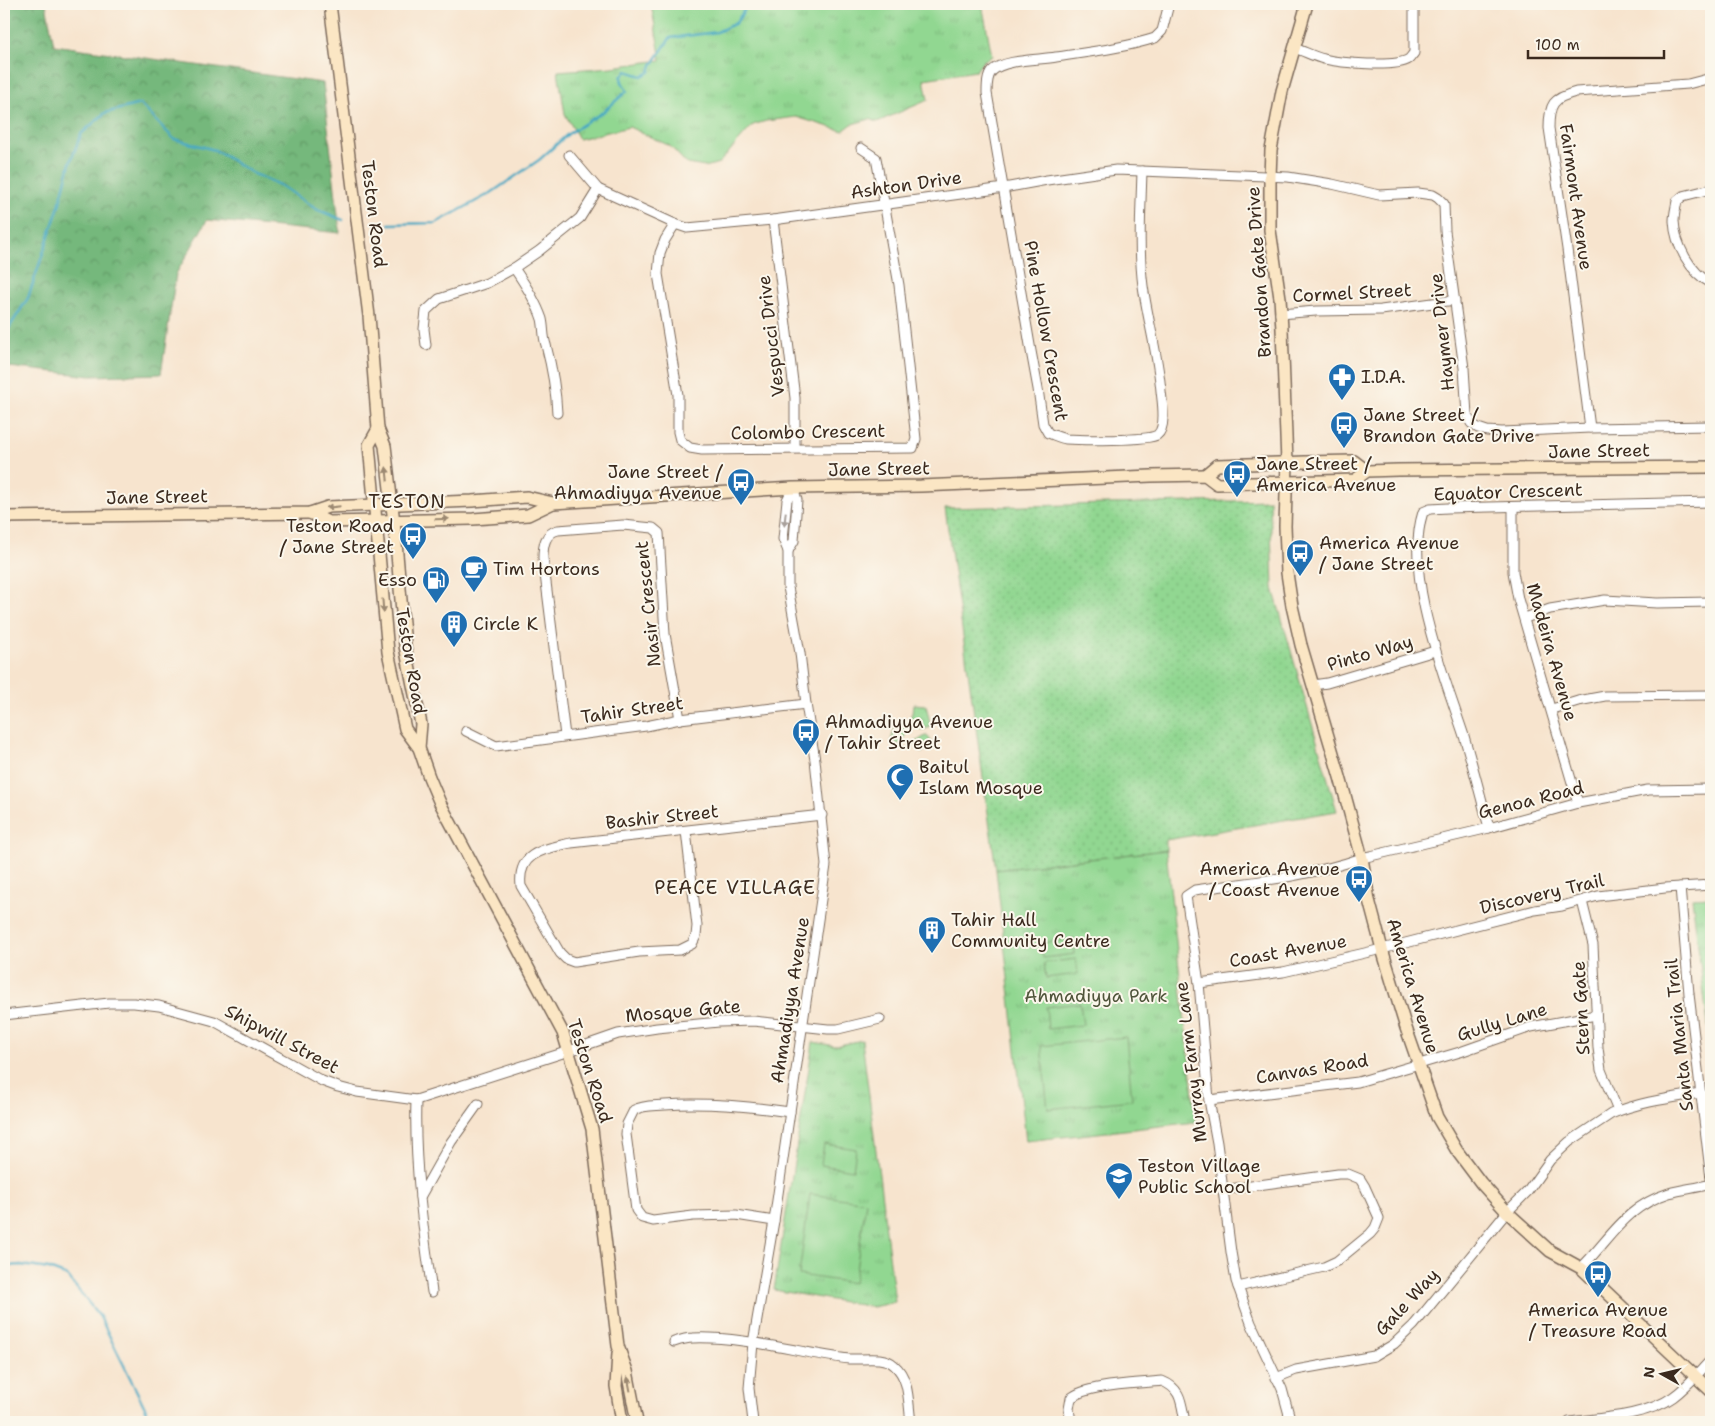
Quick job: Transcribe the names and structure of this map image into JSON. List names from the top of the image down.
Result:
{
  "streets": {
    "main road": [
      "Teston Road",
      "Brandon Gate Drive",
      "Jane Street",
      "America Avenue"
    ],
    "street": [
      "Ashton Drive",
      "Fairmont Avenue",
      "Cormel Street",
      "Pine Hollow Crescent",
      "Haymer Drive",
      "Vespucci Drive",
      "Colombo Crescent",
      "Equator Crescent",
      "Nasir Crescent",
      "Madeira Avenue",
      "Pinto Way",
      "Tahir Street",
      "Genoa Road",
      "Bashir Street",
      "Discovery Trail",
      "Coast Avenue",
      "Ahmadiyya Avenue",
      "Stern Gate",
      "Mosque Gate",
      "Gully Lane",
      "Santa Maria Trail",
      "Shipwill Street",
      "Murray Farm Lane",
      "Canvas Road",
      "Gale Way"
    ]
  },
  "crossings": [
    ["Ashton Drive", "Brandon Gate Drive"],
    ["Ashton Drive", "Pine Hollow Crescent"],
    ["Ashton Drive", "Haymer Drive"],
    ["Ashton Drive", "Vespucci Drive"],
    ["Ashton Drive", "Colombo Crescent"],
    ["Fairmont Avenue", "Haymer Drive"],
    ["Teston Road", "Jane Street"],
    ["Teston Road", "Mosque Gate"],
    ["Teston Road", "Shipwill Street"],
    ["Brandon Gate Drive", "Cormel Street"],
    ["Brandon Gate Drive", "Haymer Drive"],
    ["Brandon Gate Drive", "Jane Street"],
    ["Brandon Gate Drive", "America Avenue"],
    ["Cormel Street", "Haymer Drive"],
    ["Vespucci Drive", "Colombo Crescent"],
    ["Jane Street", "America Avenue"],
    ["Jane Street", "Ahmadiyya Avenue"],
    ["Equator Crescent", "Madeira Avenue"],
    ["Equator Crescent", "Pinto Way"],
    ["Equator Crescent", "Genoa Road"],
    ["Nasir Crescent", "Tahir Street"],
    ["Madeira Avenue", "Genoa Road"],
    ["Pinto Way", "America Avenue"],
    ["Tahir Street", "Ahmadiyya Avenue"],
    ["Genoa Road", "America Avenue"],
    ["Genoa Road", "Murray Farm Lane"],
    ["Bashir Street", "Ahmadiyya Avenue"],
    ["Discovery Trail", "Coast Avenue"],
    ["Discovery Trail", "America Avenue"],
    ["Discovery Trail", "Stern Gate"],
    ["Discovery Trail", "Santa Maria Trail"],
    ["Coast Avenue", "America Avenue"],
    ["Coast Avenue", "Murray Farm Lane"],
    ["America Avenue", "Gully Lane"],
    ["America Avenue", "Canvas Road"],
    ["America Avenue", "Gale Way"],
    ["Ahmadiyya Avenue", "Mosque Gate"],
    ["Stern Gate", "Gully Lane"],
    ["Stern Gate", "Gale Way"],
    ["Mosque Gate", "Shipwill Street"],
    ["Gully Lane", "Canvas Road"],
    ["Santa Maria Trail", "Gale Way"],
    ["Murray Farm Lane", "Canvas Road"],
    ["Murray Farm Lane", "Gale Way"]
  ],
  "districts": ["TESTON", "PEACE VILLAGE"],
  "parks": ["Ahmadiyya Park"],
  "places": {
    "pharmacy": ["I.D.A."],
    "bus stop": [
      "Jane Street / Brandon Gate Drive",
      "Jane Street / America Avenue",
      "Jane Street / Ahmadiyya Avenue",
      "Teston Road / Jane Street",
      "America Avenue / Jane Street",
      "Ahmadiyya Avenue / Tahir Street",
      "America Avenue / Coast Avenue",
      "America Avenue / Treasure Road"
    ],
    "cafe": ["Tim Hortons"],
    "fuel station": ["Esso"],
    "building": ["Circle K", "Tahir Hall Community Centre"],
    "mosque": ["Baitul Islam Mosque"],
    "school or university": ["Teston Village Public School"]
  },
  "scale_bar": "100 m",
  "north": "left"
}
